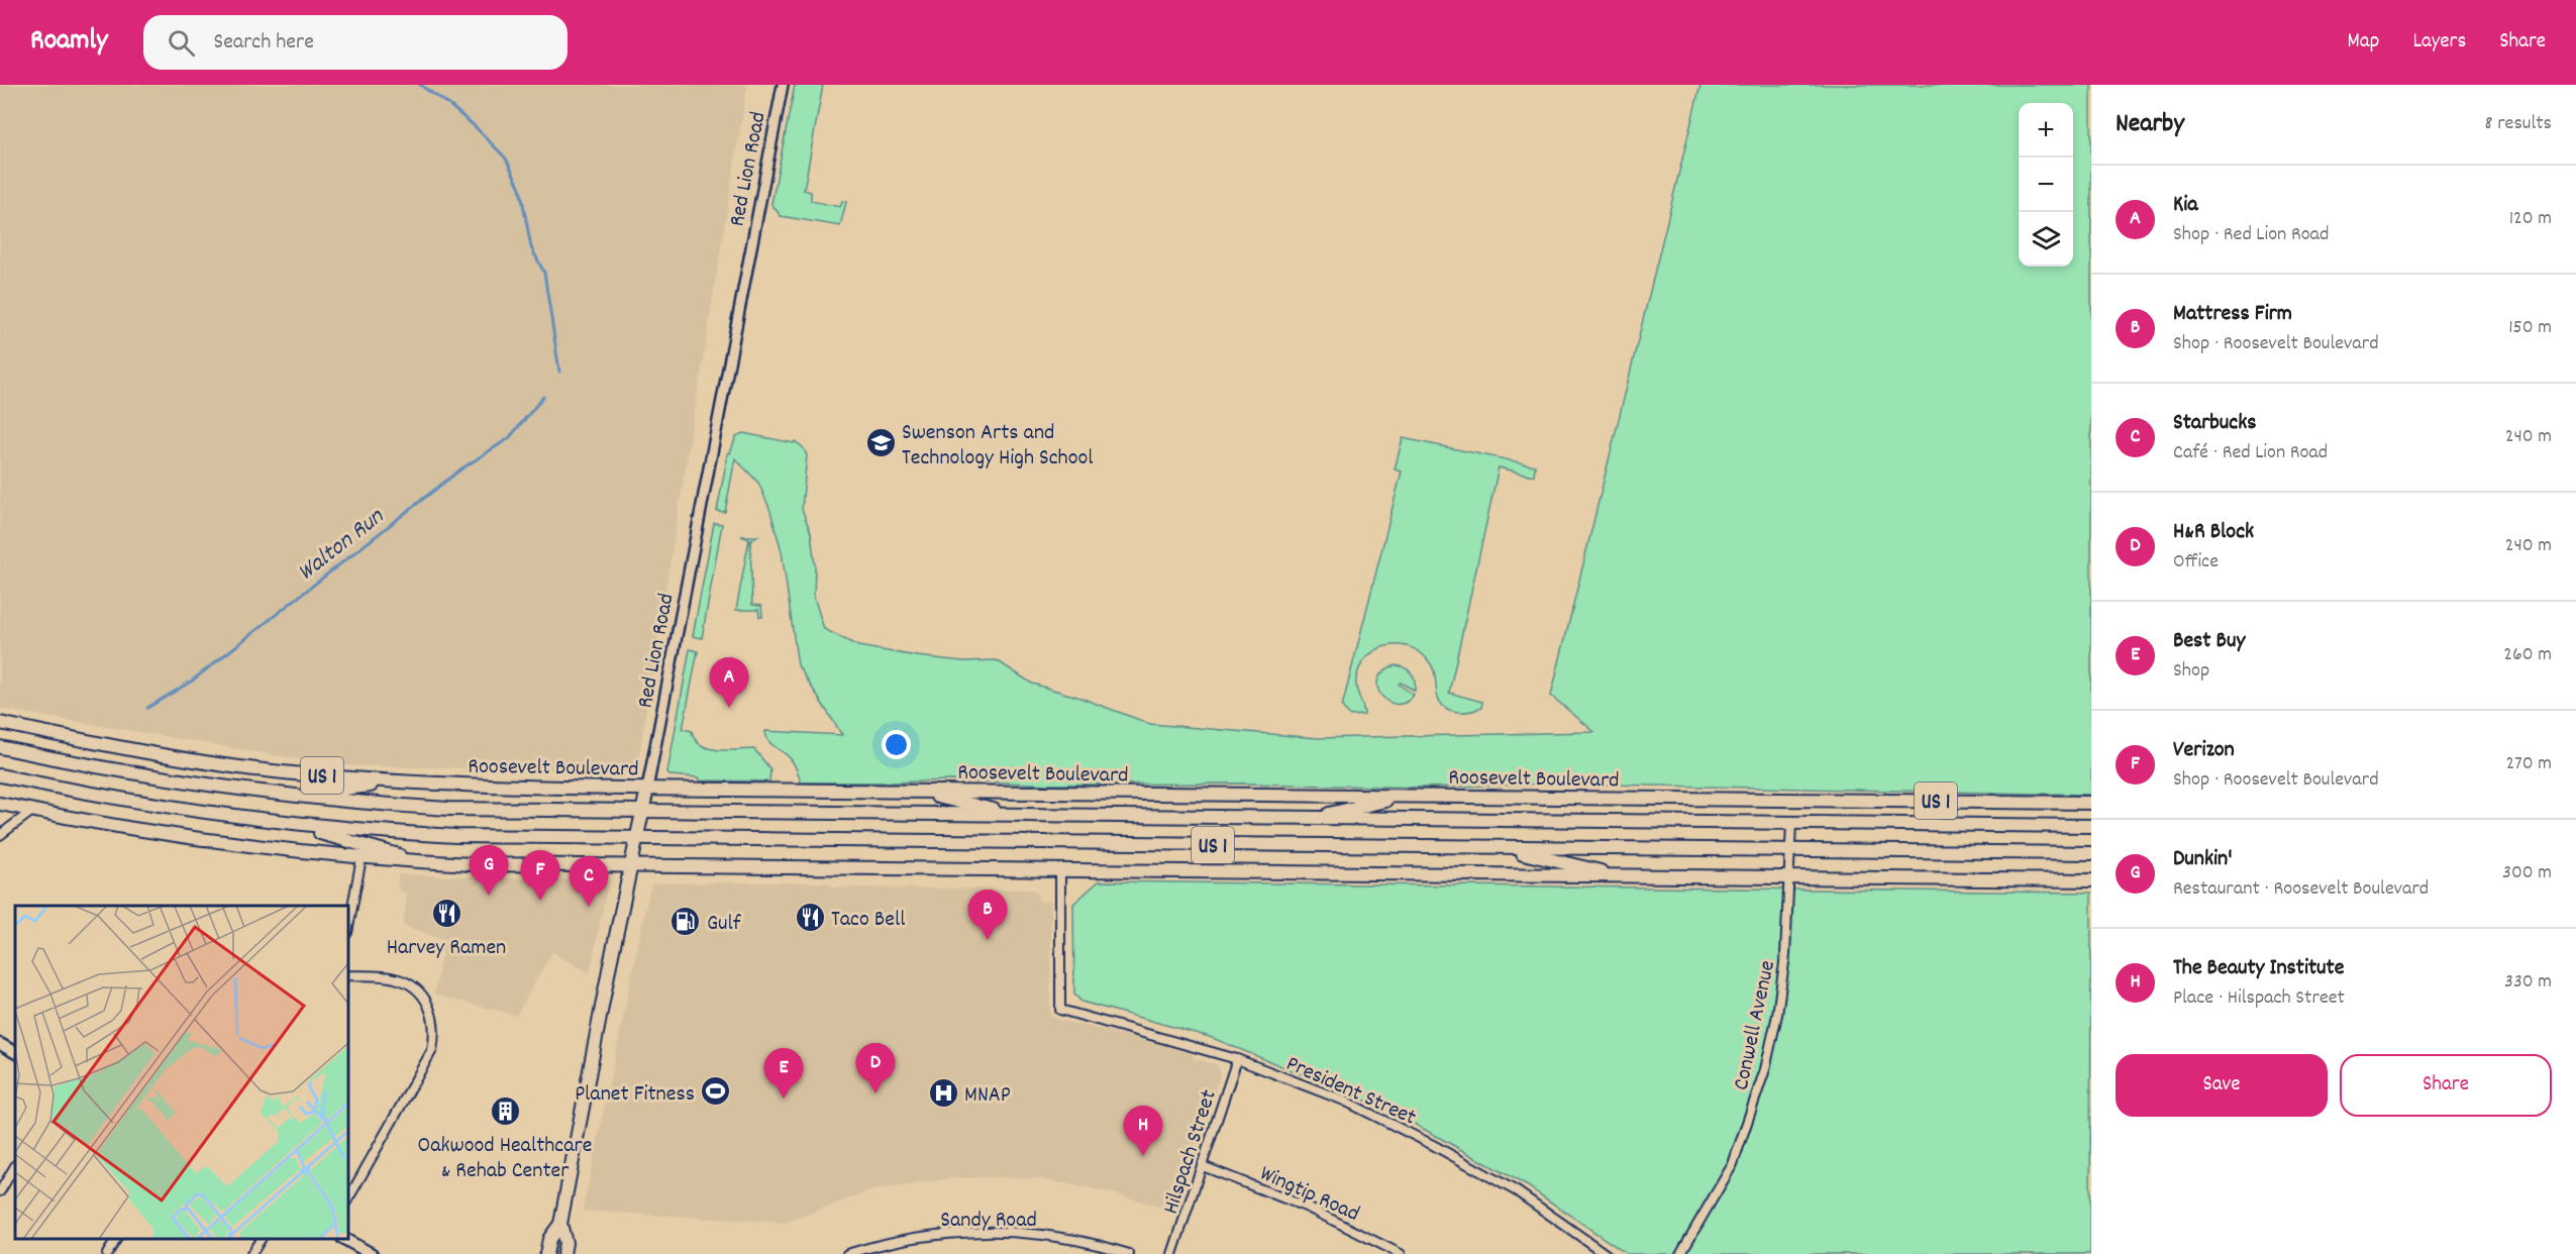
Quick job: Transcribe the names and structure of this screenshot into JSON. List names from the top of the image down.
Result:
{
  "streets": {
    "main road": ["Red Lion Road", "Roosevelt Boulevard", "US 1"],
    "street": [
      "Conwell Avenue",
      "President Street",
      "Hilspach Street",
      "Wingtip Road",
      "Sandy Road"
    ]
  },
  "crossings": [
    ["Red Lion Road", "Roosevelt Boulevard"],
    ["Red Lion Road", "US 1"],
    ["Roosevelt Boulevard", "Conwell Avenue"],
    ["US 1", "Conwell Avenue"],
    ["US 1", "President Street"],
    ["President Street", "Hilspach Street"],
    ["Hilspach Street", "Wingtip Road"]
  ],
  "water": ["Walton Run"],
  "places": {
    "school or university": ["Swenson Arts and Technology High School"],
    "restaurant": ["Harvey Ramen", "Taco Bell"],
    "fuel station": ["Gulf"],
    "sports": ["Planet Fitness"],
    "hospital": ["MNAP"],
    "building": ["Oakwood Healthcare & Rehab Center"]
  },
  "page": {
    "header": "Roamly",
    "search": "Search here",
    "nav": ["Map", "Layers", "Share"],
    "heading": ["Nearby", "8 results"],
    "map_buttons": ["+", "−"],
    "list": [
      {
        "mark": "A",
        "name": "Kia",
        "note": "Shop · Red Lion Road",
        "value": "120 m"
      },
      {
        "mark": "B",
        "name": "Mattress Firm",
        "note": "Shop · Roosevelt Boulevard",
        "value": "150 m"
      },
      {
        "mark": "C",
        "name": "Starbucks",
        "note": "Café · Red Lion Road",
        "value": "240 m"
      },
      {
        "mark": "D",
        "name": "H&R Block",
        "note": "Office",
        "value": "240 m"
      },
      {
        "mark": "E",
        "name": "Best Buy",
        "note": "Shop",
        "value": "260 m"
      },
      {
        "mark": "F",
        "name": "Verizon",
        "note": "Shop · Roosevelt Boulevard",
        "value": "270 m"
      },
      {
        "mark": "G",
        "name": "Dunkin'",
        "note": "Restaurant · Roosevelt Boulevard",
        "value": "300 m"
      },
      {
        "mark": "H",
        "name": "The Beauty Institute",
        "note": "Place · Hilspach Street",
        "value": "330 m"
      }
    ],
    "pins": [
      "A",
      "G",
      "F",
      "C",
      "B",
      "D",
      "E",
      "H"
    ],
    "buttons": ["Save", "Share"]
  }
}
